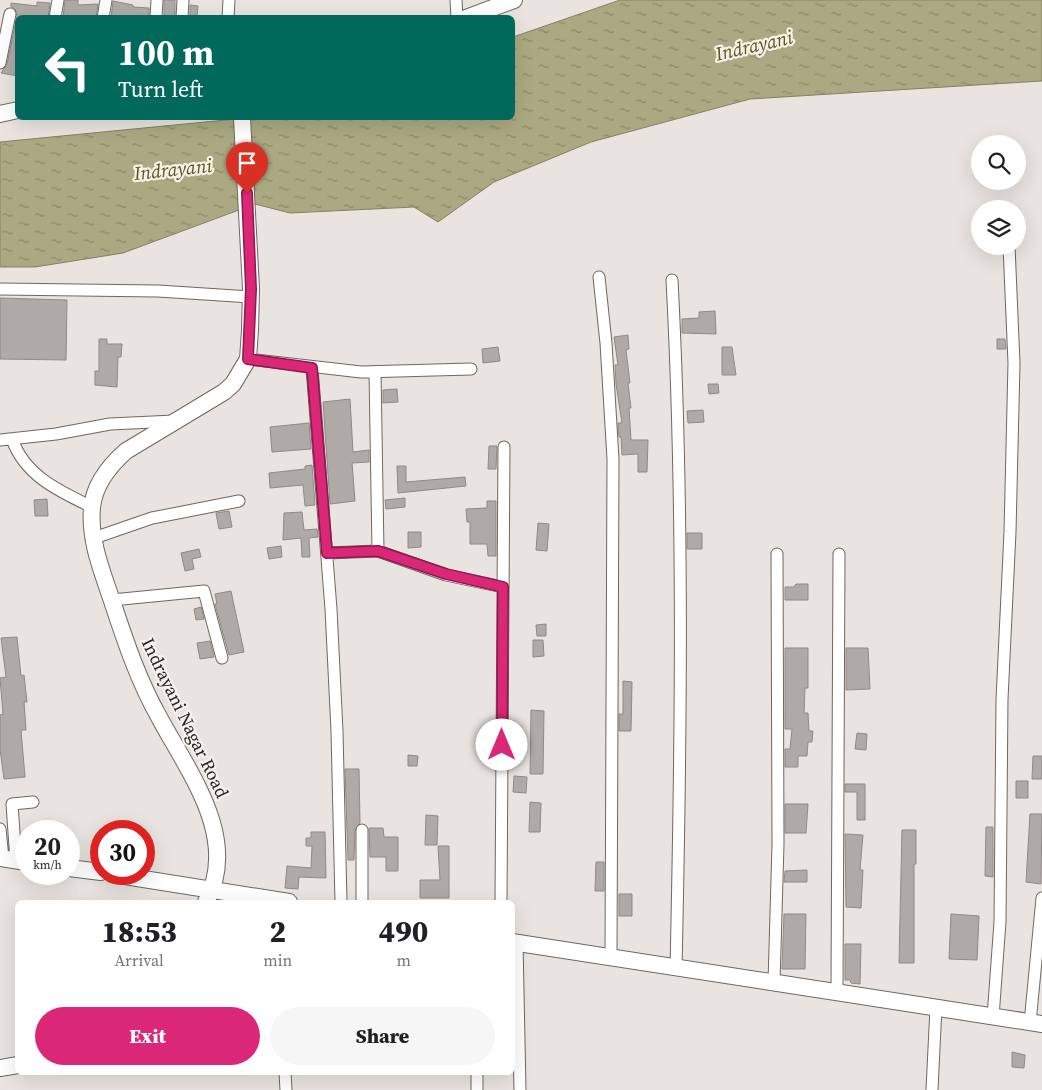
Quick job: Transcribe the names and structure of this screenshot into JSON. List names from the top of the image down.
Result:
{
  "streets": {
    "street": ["Indrayani Nagar Road"]
  },
  "water": ["Indrayani"],
  "page": {
    "turn": ["100 m", "Turn left"],
    "speed": "20 km/h",
    "limit": "30",
    "eta": [
      "18:53",
      "Arrival",
      "2",
      "min",
      "490",
      "m"
    ],
    "buttons": ["Exit", "Share"]
  }
}
